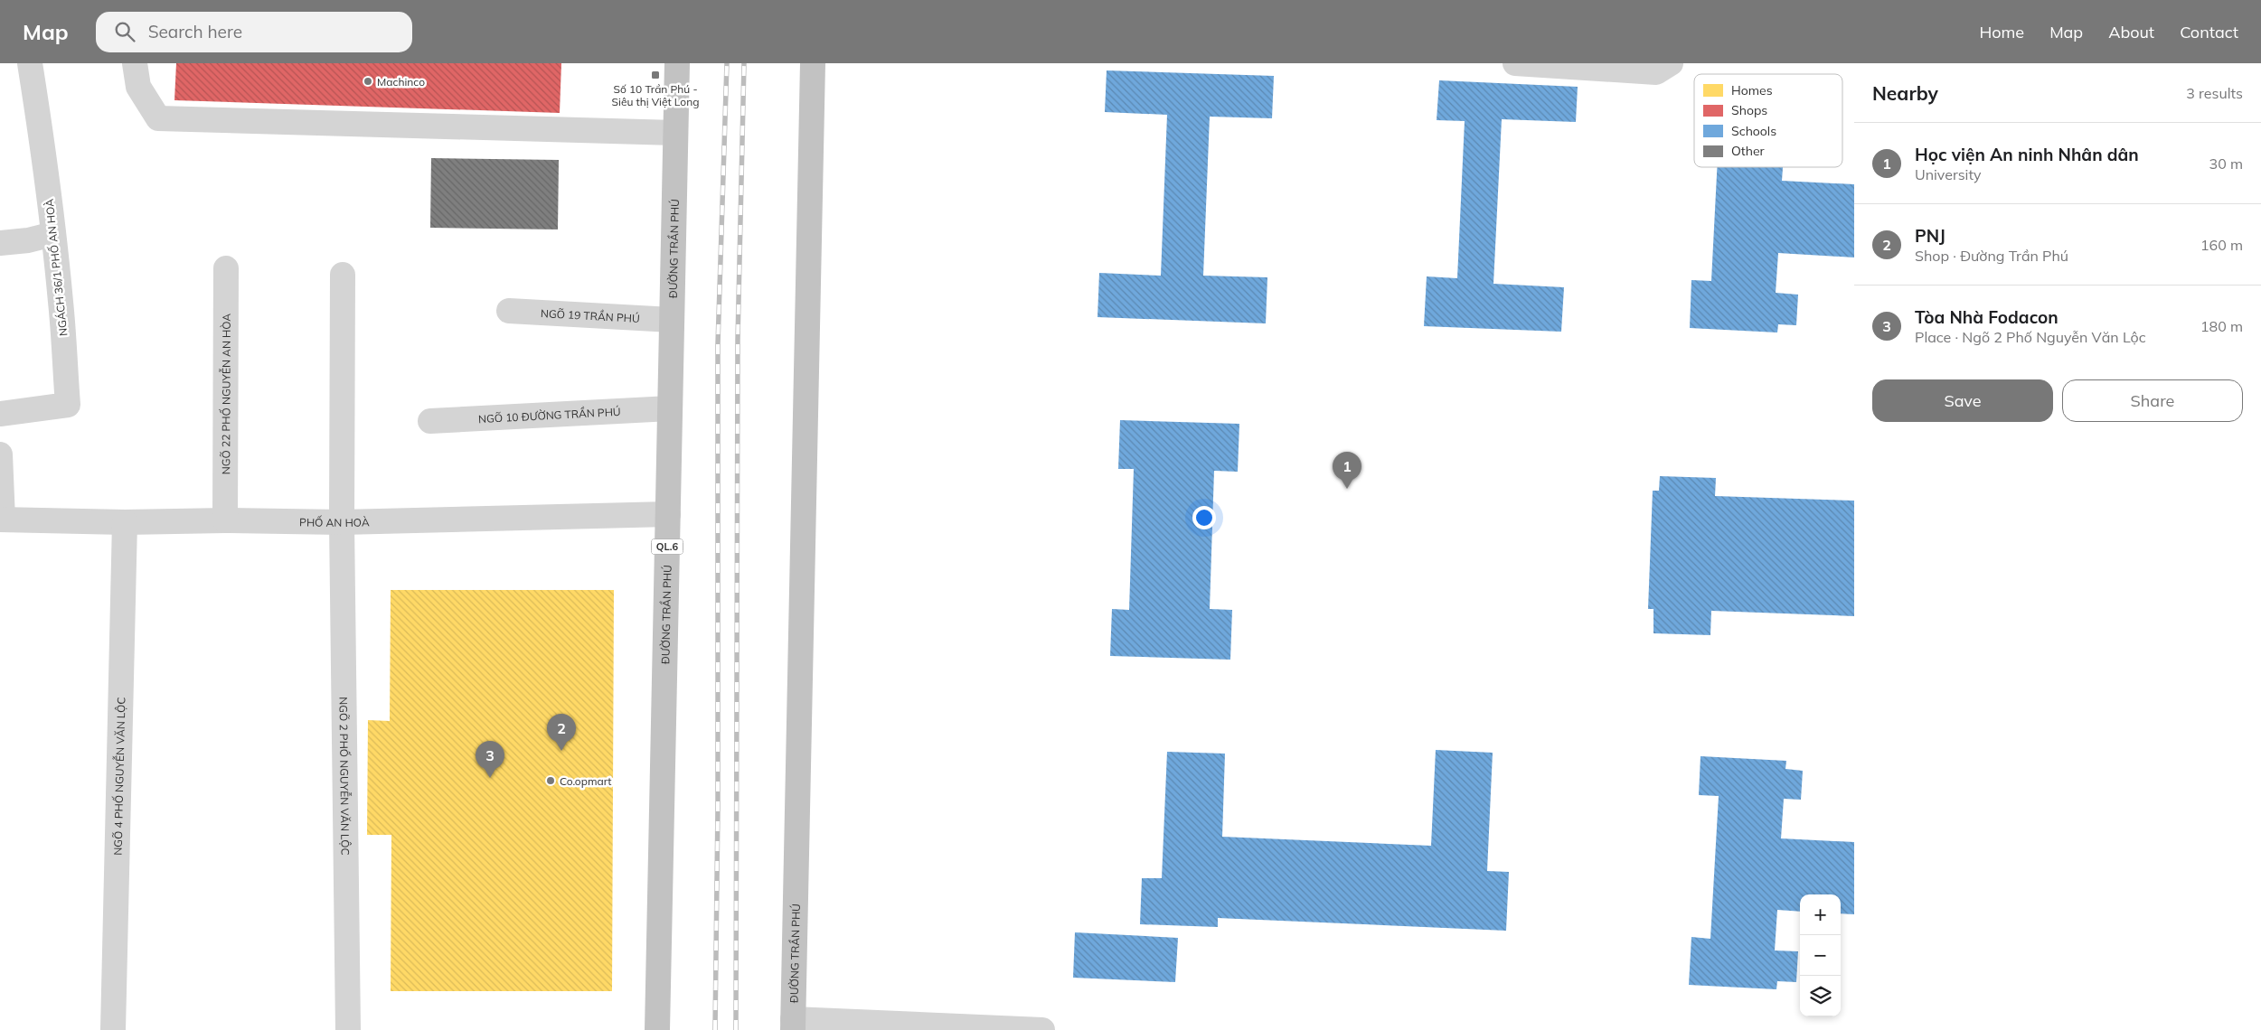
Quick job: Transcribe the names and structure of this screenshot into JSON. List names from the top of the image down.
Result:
{
  "streets": {
    "highway": ["ĐƯỜNG TRẦN PHÚ", "QL.6"],
    "street": [
      "NGÁCH 36/1 PHỐ AN HOÀ",
      "NGÕ 19 TRẦN PHÚ",
      "NGÕ 22 PHỐ NGUYỄN AN HÒA",
      "NGÕ 10 ĐƯỜNG TRẦN PHÚ",
      "PHỐ AN HOÀ",
      "NGÕ 4 PHỐ NGUYỄN VĂN LỘC",
      "NGÕ 2 PHỐ NGUYỄN VĂN LỘC"
    ]
  },
  "crossings": [
    ["ĐƯỜNG TRẦN PHÚ", "NGÕ 19 TRẦN PHÚ"],
    ["ĐƯỜNG TRẦN PHÚ", "NGÕ 10 ĐƯỜNG TRẦN PHÚ"],
    ["ĐƯỜNG TRẦN PHÚ", "PHỐ AN HOÀ"],
    ["NGÕ 22 PHỐ NGUYỄN AN HÒA", "PHỐ AN HOÀ"],
    ["PHỐ AN HOÀ", "NGÕ 4 PHỐ NGUYỄN VĂN LỘC"],
    ["PHỐ AN HOÀ", "NGÕ 2 PHỐ NGUYỄN VĂN LỘC"]
  ],
  "places": {
    "transit": ["Số 10 Trần Phú - Siêu thị Việt Long"],
    "other": ["Machinco", "Co.opmart"]
  },
  "legend": [
    "Homes",
    "Shops",
    "Schools",
    "Other"
  ],
  "page": {
    "header": "Map",
    "search": "Search here",
    "nav": [
      "Home",
      "Map",
      "About",
      "Contact"
    ],
    "heading": ["Nearby", "3 results"],
    "list": [
      {
        "mark": "1",
        "name": "Học viện An ninh Nhân dân",
        "note": "University",
        "value": "30 m"
      },
      {
        "mark": "2",
        "name": "PNJ",
        "note": "Shop · Đường Trần Phú",
        "value": "160 m"
      },
      {
        "mark": "3",
        "name": "Tòa Nhà Fodacon",
        "note": "Place · Ngõ 2 Phố Nguyễn Văn Lộc",
        "value": "180 m"
      }
    ],
    "buttons": ["Save", "Share"],
    "pins": ["1", "2", "3"],
    "map_buttons": ["+", "−"]
  }
}
